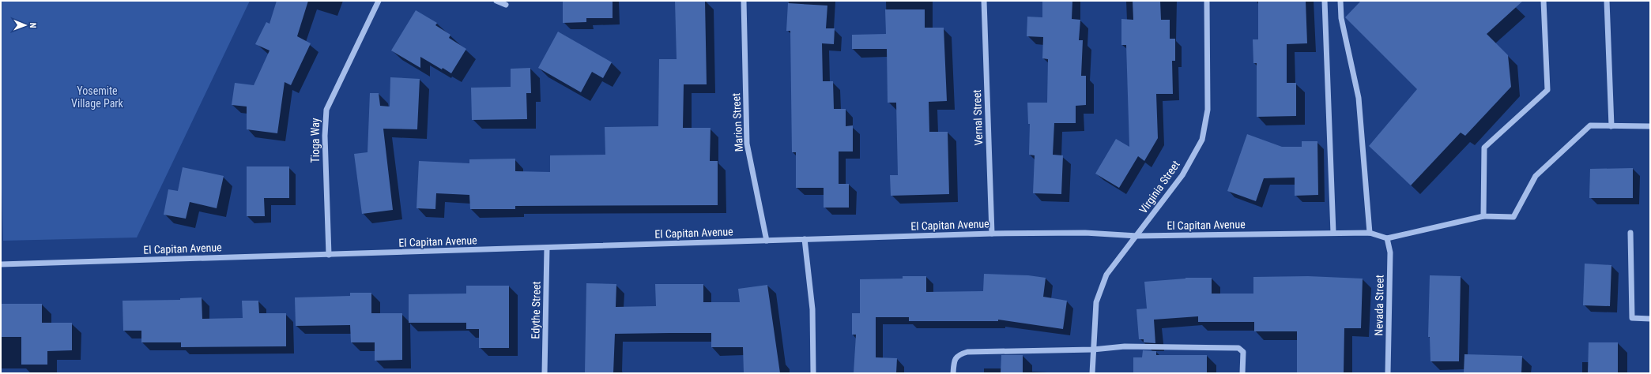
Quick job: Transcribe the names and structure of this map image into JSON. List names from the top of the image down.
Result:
{
  "streets": {
    "street": [
      "Vernal Street",
      "Marion Street",
      "Tioga Way",
      "Virginia Street",
      "El Capitan Avenue",
      "Nevada Street",
      "Edythe Street"
    ]
  },
  "crossings": [
    ["Vernal Street", "El Capitan Avenue"],
    ["Marion Street", "El Capitan Avenue"],
    ["Tioga Way", "El Capitan Avenue"],
    ["Virginia Street", "El Capitan Avenue"],
    ["El Capitan Avenue", "Nevada Street"],
    ["El Capitan Avenue", "Edythe Street"]
  ],
  "parks": ["Yosemite Village Park"],
  "north": "right"
}
